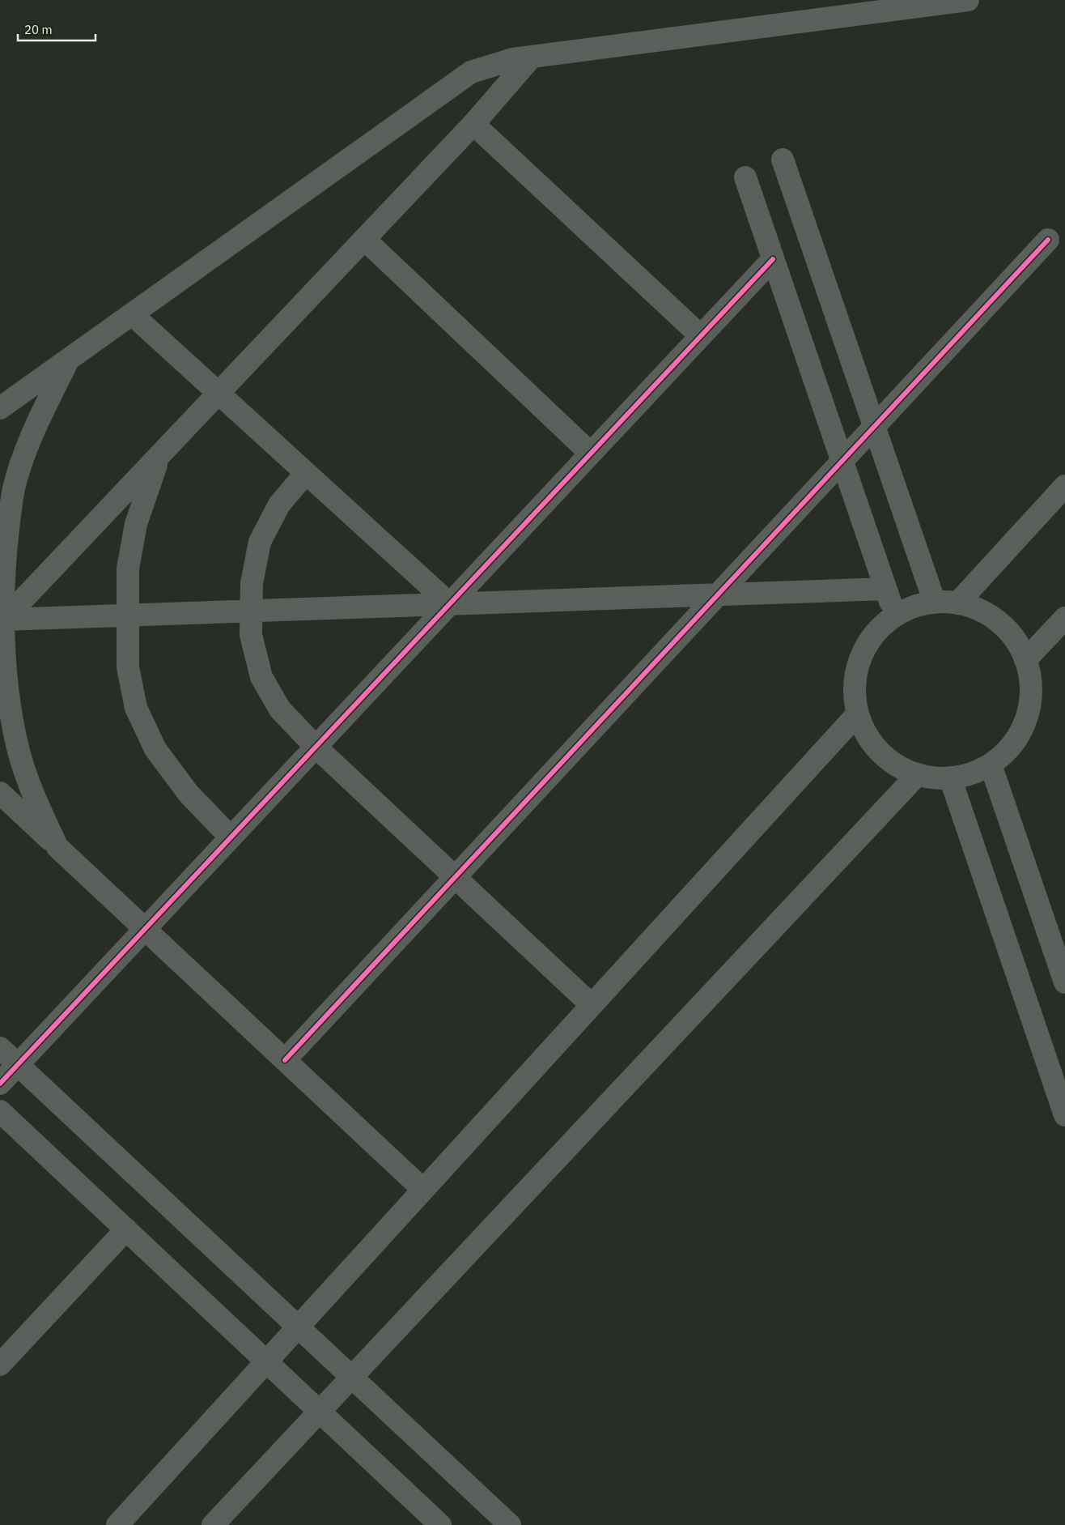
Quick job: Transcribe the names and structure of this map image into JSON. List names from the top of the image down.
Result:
{
  "scale_bar": "20 m"
}
